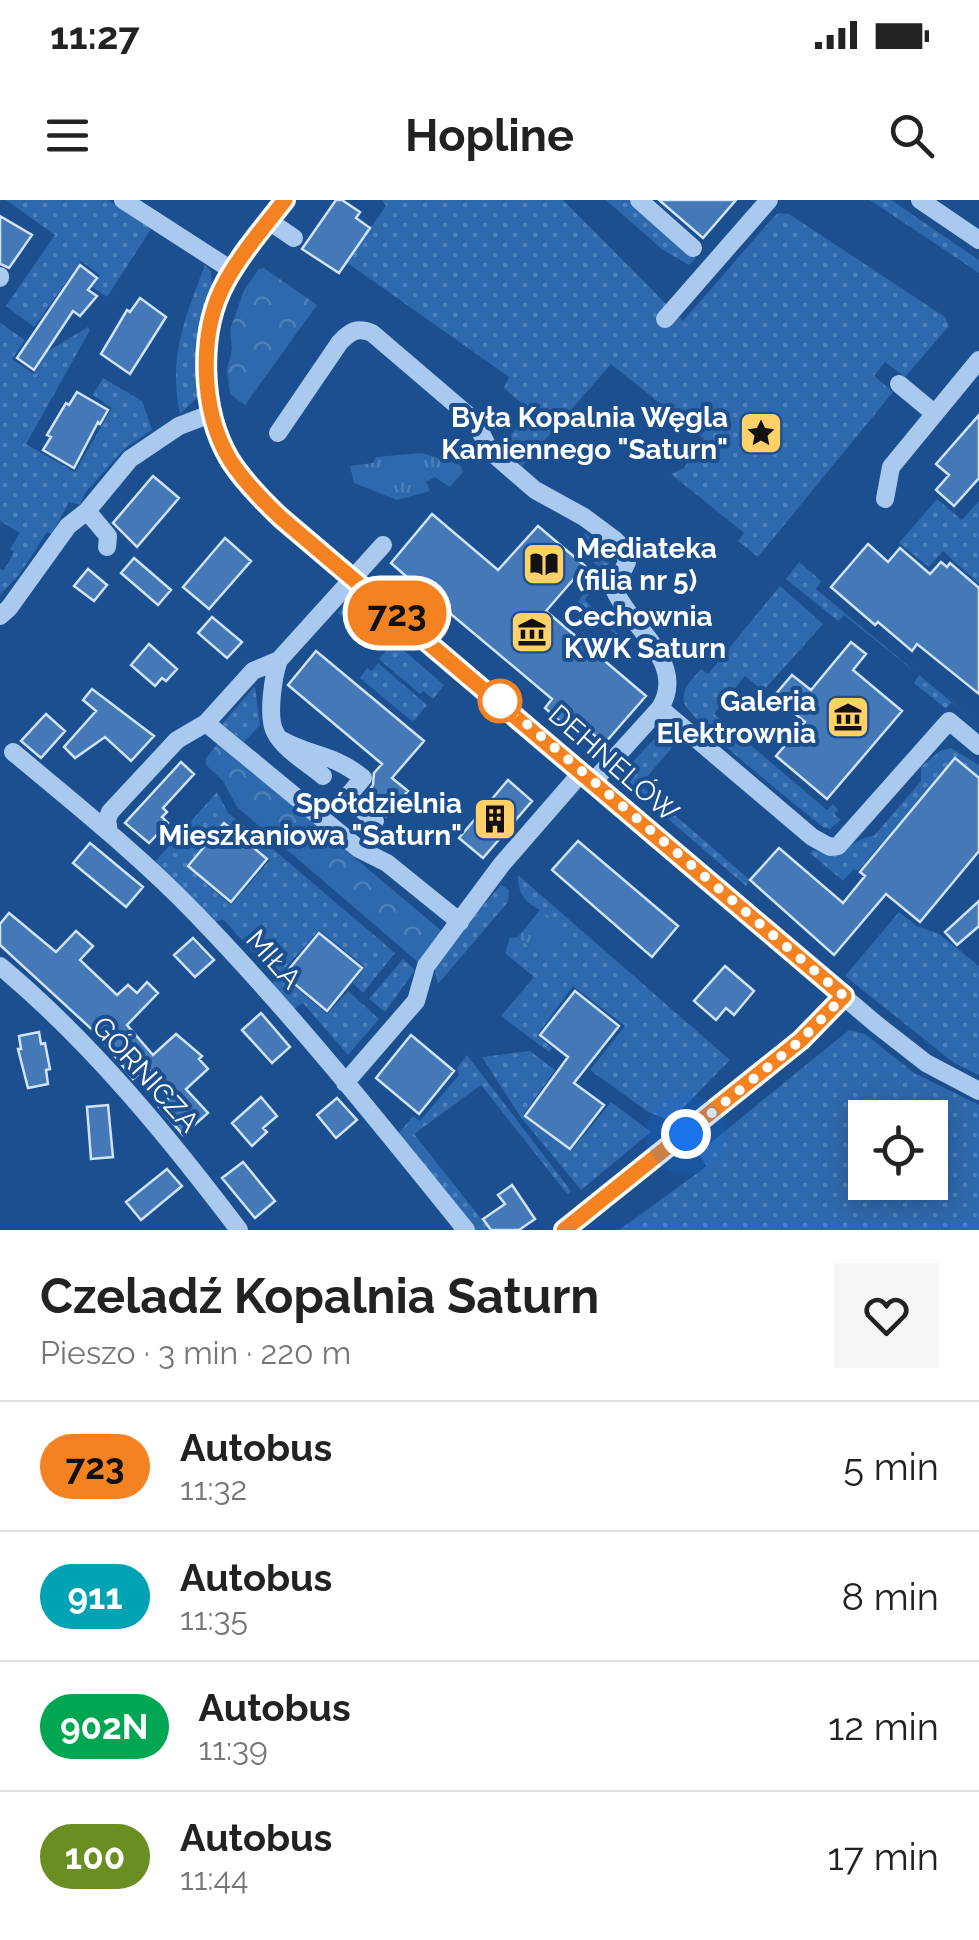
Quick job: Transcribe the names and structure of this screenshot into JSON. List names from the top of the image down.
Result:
{
  "streets": {
    "street": ["DEHNELÓW", "MIŁA", "GÓRNICZA"]
  },
  "places": {
    "place": ["Była Kopalnia Węgla Kamiennego \"Saturn\""],
    "library": ["Mediateka (filia nr 5)"],
    "museum": ["Cechownia KWK Saturn", "Galeria Elektrownia"],
    "building": ["Spółdzielnia Mieszkaniowa \"Saturn\""]
  },
  "lines": ["bus line 723"],
  "page": {
    "status": "11:27",
    "header": "Hopline",
    "on_map": "723",
    "heading": ["Czeladź Kopalnia Saturn", "Pieszo · 3 min · 220 m"],
    "list": [
      {
        "mark": "723",
        "name": "Autobus",
        "note": "11:32",
        "value": "5 min"
      },
      {
        "mark": "911",
        "name": "Autobus",
        "note": "11:35",
        "value": "8 min"
      },
      {
        "mark": "902N",
        "name": "Autobus",
        "note": "11:39",
        "value": "12 min"
      },
      {
        "mark": "100",
        "name": "Autobus",
        "note": "11:44",
        "value": "17 min"
      }
    ]
  }
}
